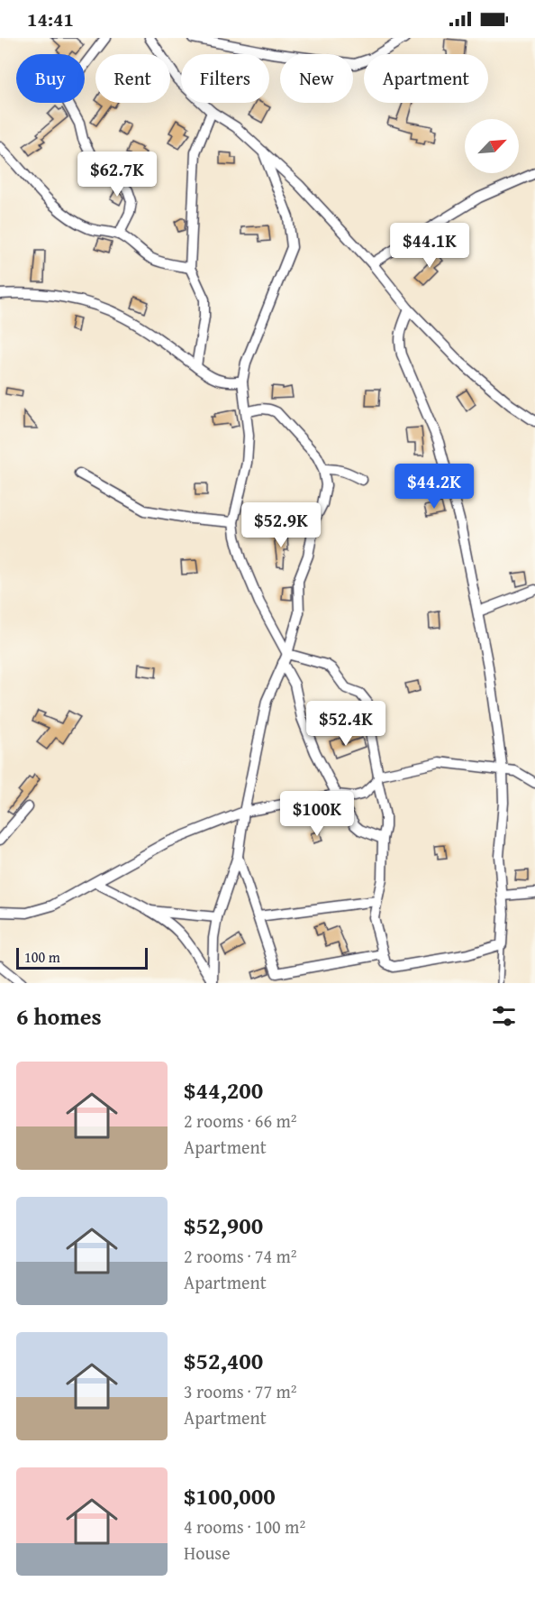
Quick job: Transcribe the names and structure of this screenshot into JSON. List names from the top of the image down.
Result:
{
  "scale_bar": "100 m",
  "north": "top right",
  "page": {
    "status": "14:41",
    "chip": [
      "Buy",
      "Rent",
      "Filters",
      "New",
      "Apartment"
    ],
    "price": [
      "$62.7K",
      "$44.1K",
      "$44.2K",
      "$52.9K",
      "$52.4K",
      "$100K"
    ],
    "scale": "100 m",
    "heading": "6 homes",
    "list": [
      {
        "name": "$44,200",
        "note": "2 rooms · 66 m² · Apartment"
      },
      {
        "name": "$52,900",
        "note": "2 rooms · 74 m² · Apartment"
      },
      {
        "name": "$52,400",
        "note": "3 rooms · 77 m² · Apartment"
      },
      {
        "name": "$100,000",
        "note": "4 rooms · 100 m² · House"
      }
    ]
  }
}
